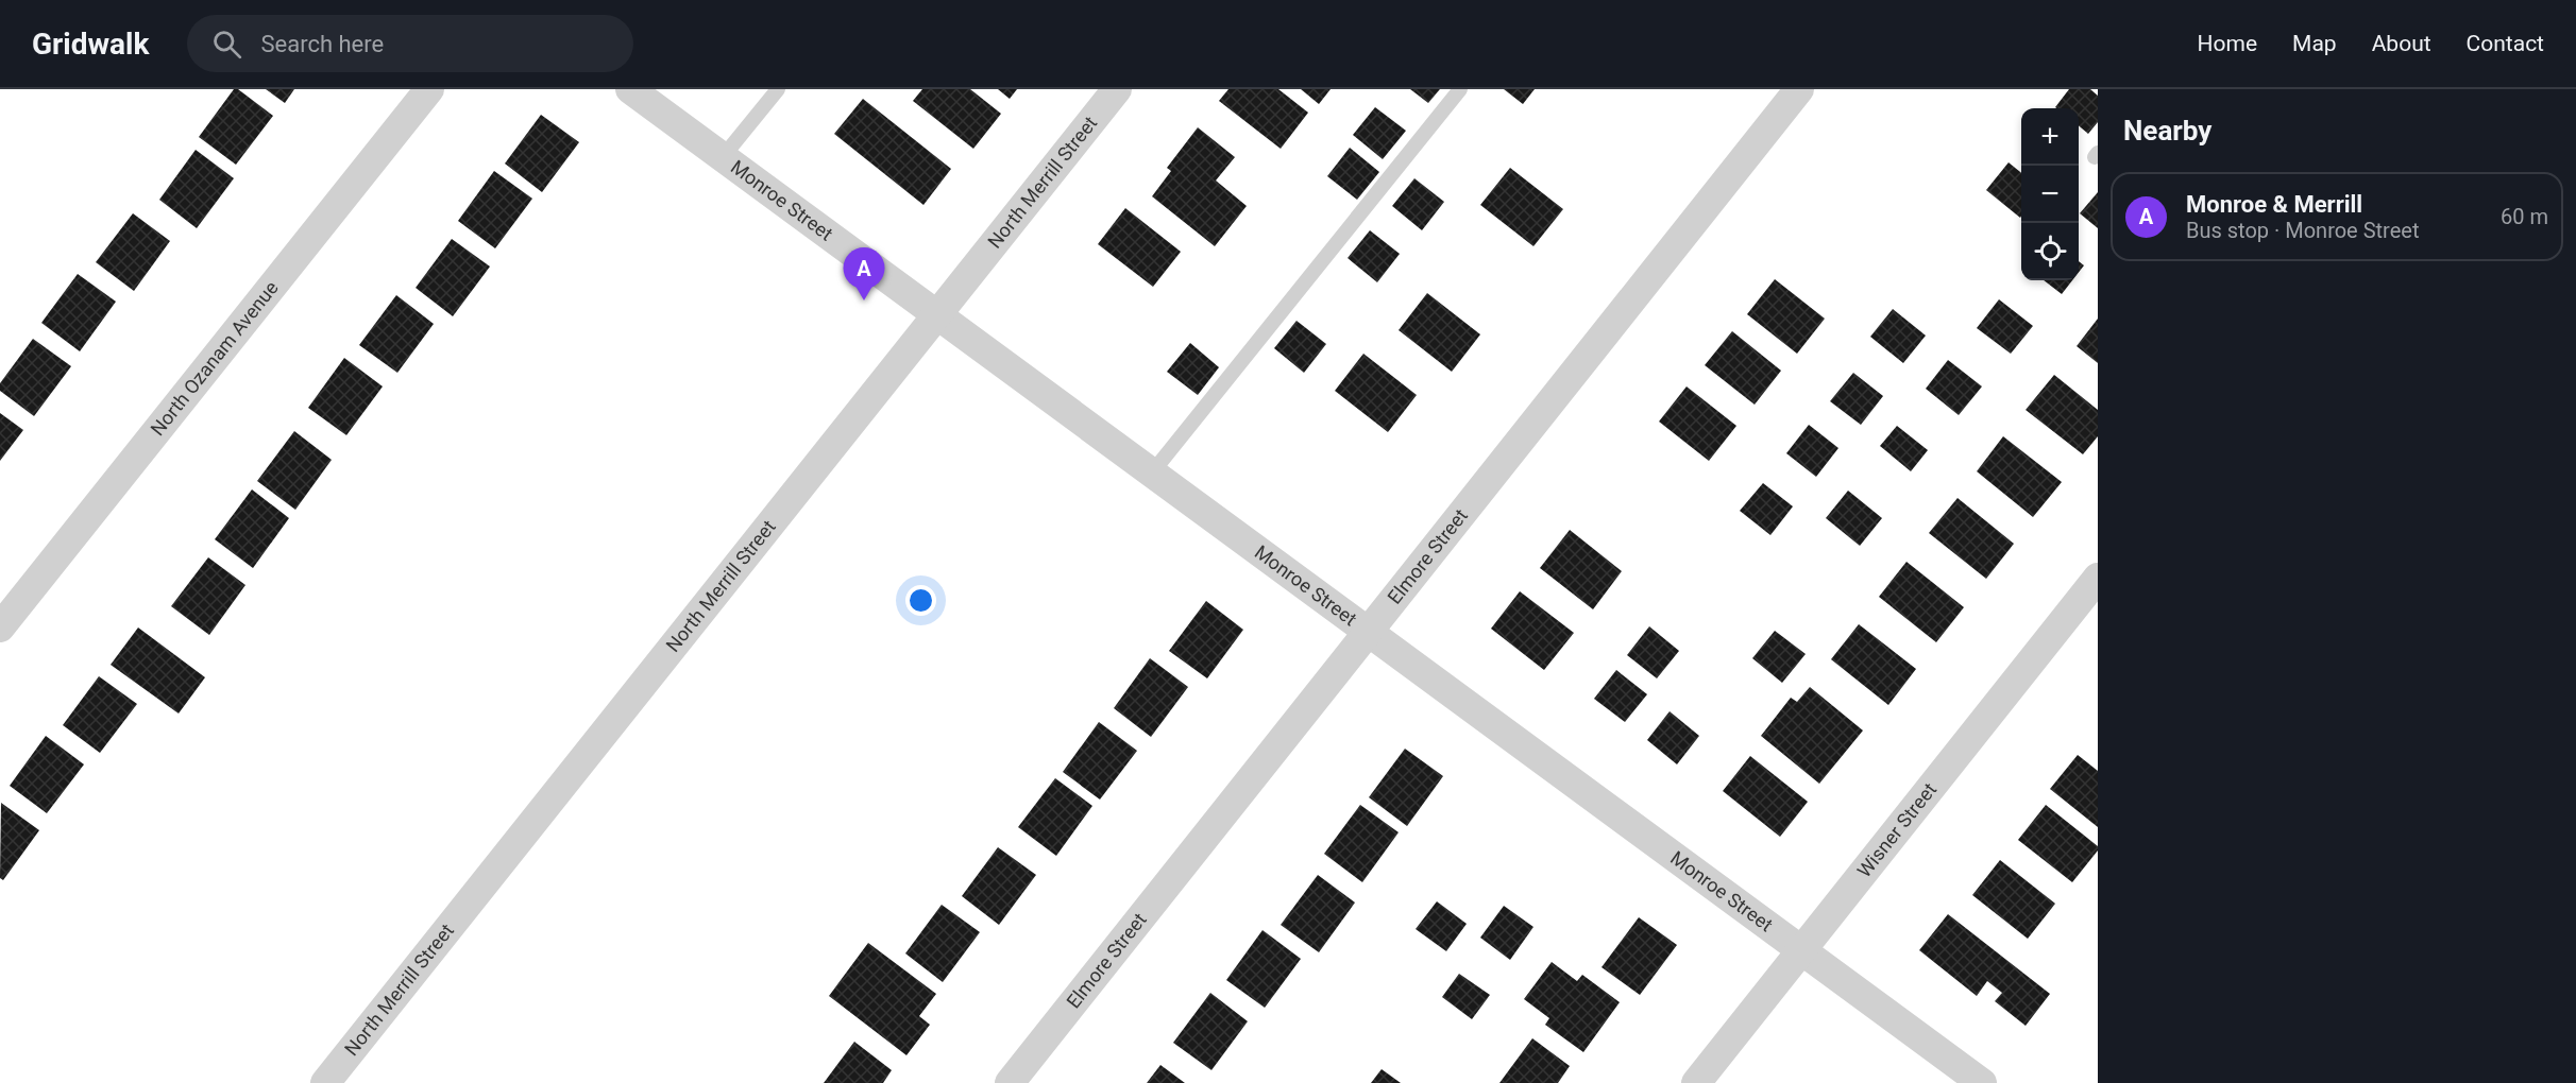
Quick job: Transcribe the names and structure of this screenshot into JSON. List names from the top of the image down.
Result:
{
  "streets": {
    "street": [
      "North Merrill Street",
      "Monroe Street",
      "North Ozanam Avenue",
      "Elmore Street",
      "Wisner Street"
    ]
  },
  "crossings": [
    ["North Merrill Street", "Monroe Street"],
    ["Monroe Street", "Elmore Street"],
    ["Monroe Street", "Wisner Street"]
  ],
  "page": {
    "header": "Gridwalk",
    "search": "Search here",
    "nav": [
      "Home",
      "Map",
      "About",
      "Contact"
    ],
    "heading": "Nearby",
    "map_buttons": ["+", "−"],
    "list": [
      {
        "mark": "A",
        "name": "Monroe & Merrill",
        "note": "Bus stop · Monroe Street",
        "value": "60 m"
      }
    ],
    "pins": "A"
  }
}
